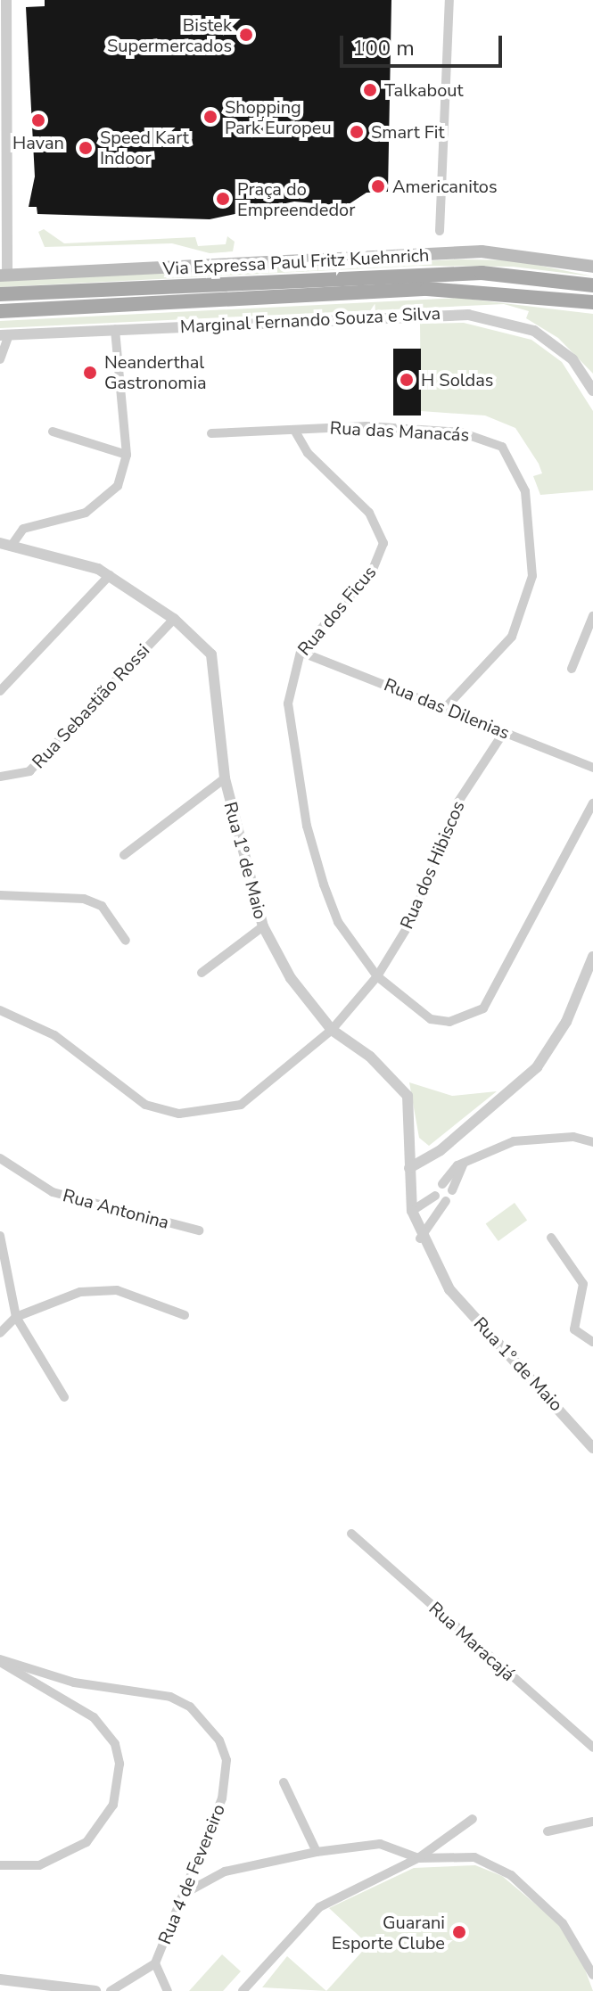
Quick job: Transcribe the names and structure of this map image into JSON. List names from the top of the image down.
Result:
{
  "streets": {
    "main road": ["Via Expressa Paul Fritz Kuehnrich"],
    "street": [
      "Marginal Fernando Souza e Silva",
      "Rua das Manacás",
      "Rua dos Ficus",
      "Rua Sebastião Rossi",
      "Rua das Dilenias",
      "Rua 1º de Maio",
      "Rua dos Hibiscos",
      "Rua Antonina",
      "Rua Maracajá",
      "Rua 4 de Fevereiro"
    ]
  },
  "crossings": [
    ["Rua das Manacás", "Rua dos Ficus"],
    ["Rua das Manacás", "Rua das Dilenias"],
    ["Rua dos Ficus", "Rua das Dilenias"],
    ["Rua dos Ficus", "Rua dos Hibiscos"],
    ["Rua Sebastião Rossi", "Rua 1º de Maio"],
    ["Rua das Dilenias", "Rua dos Hibiscos"],
    ["Rua 1º de Maio", "Rua dos Hibiscos"]
  ],
  "places": [
    "Bistek Supermercados",
    "Talkabout",
    "Shopping Park Europeu",
    "Havan",
    "Smart Fit",
    "Speed Kart Indoor",
    "Americanitos",
    "Praça do Empreendedor",
    "Neanderthal Gastronomia",
    "H Soldas",
    "Guarani Esporte Clube"
  ],
  "scale_bar": "100 m"
}
